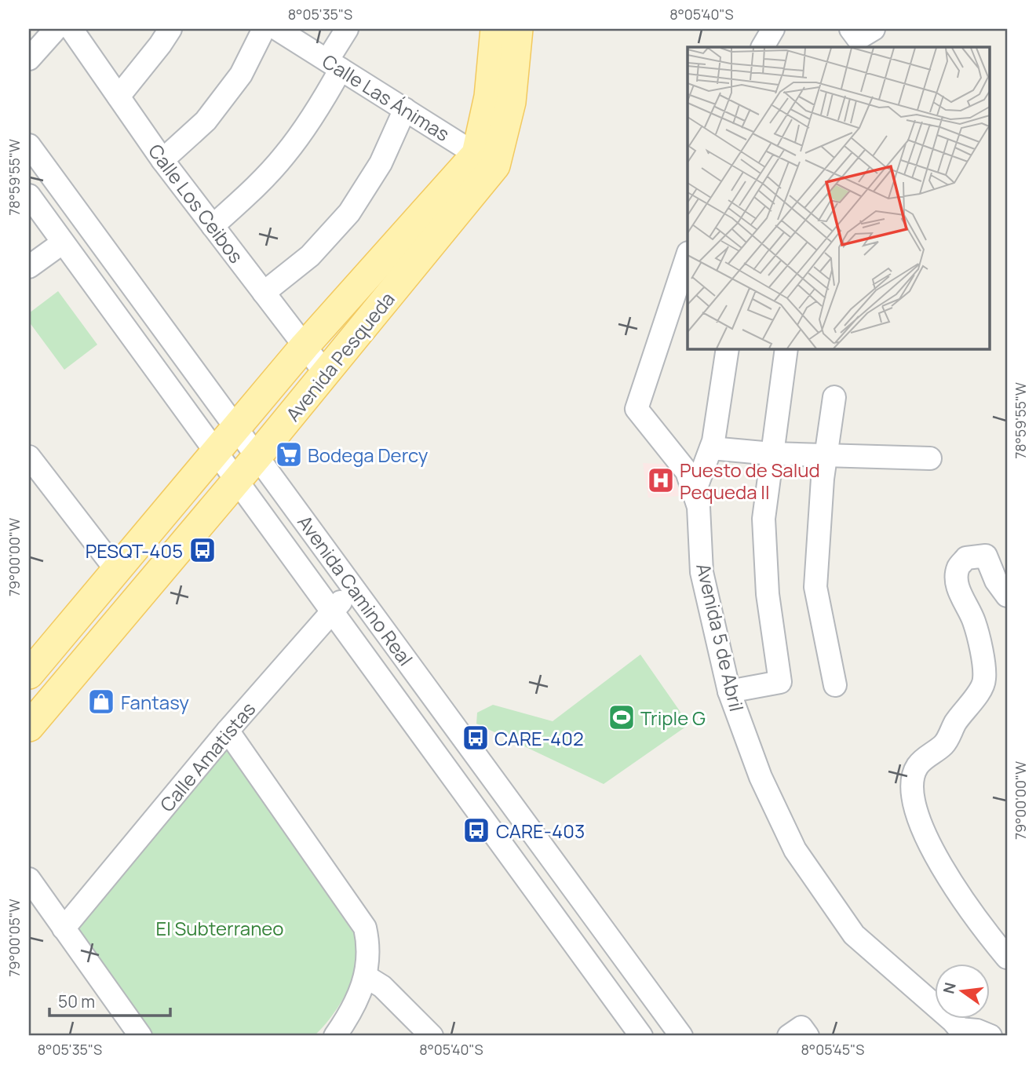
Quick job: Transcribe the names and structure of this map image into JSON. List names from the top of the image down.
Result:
{
  "streets": {
    "main road": ["Avenida Pesqueda"],
    "street": [
      "Calle Las Ánimas",
      "Calle Los Ceibos",
      "Avenida Camino Real",
      "Avenida 5 de Abril",
      "Calle Amatistas"
    ]
  },
  "crossings": [
    ["Calle Las Ánimas", "Avenida Pesqueda"],
    ["Calle Los Ceibos", "Avenida Pesqueda"],
    ["Avenida Pesqueda", "Avenida Camino Real"],
    ["Avenida Camino Real", "Calle Amatistas"]
  ],
  "parks": ["El Subterraneo"],
  "places": {
    "supermarket": ["Bodega Dercy"],
    "hospital": ["Puesto de Salud Pequeda II"],
    "bus stop": ["PESQT-405", "CARE-402", "CARE-403"],
    "shop": ["Fantasy"],
    "sports": ["Triple G"]
  },
  "scale_bar": "50 m",
  "north": "left",
  "coordinates": [
    "8°05'35\"S",
    "8°05'40\"S",
    "78°59'55\"W",
    "79°00'00\"W",
    "79°00'05\"W",
    "8°05'45\"S"
  ]
}
